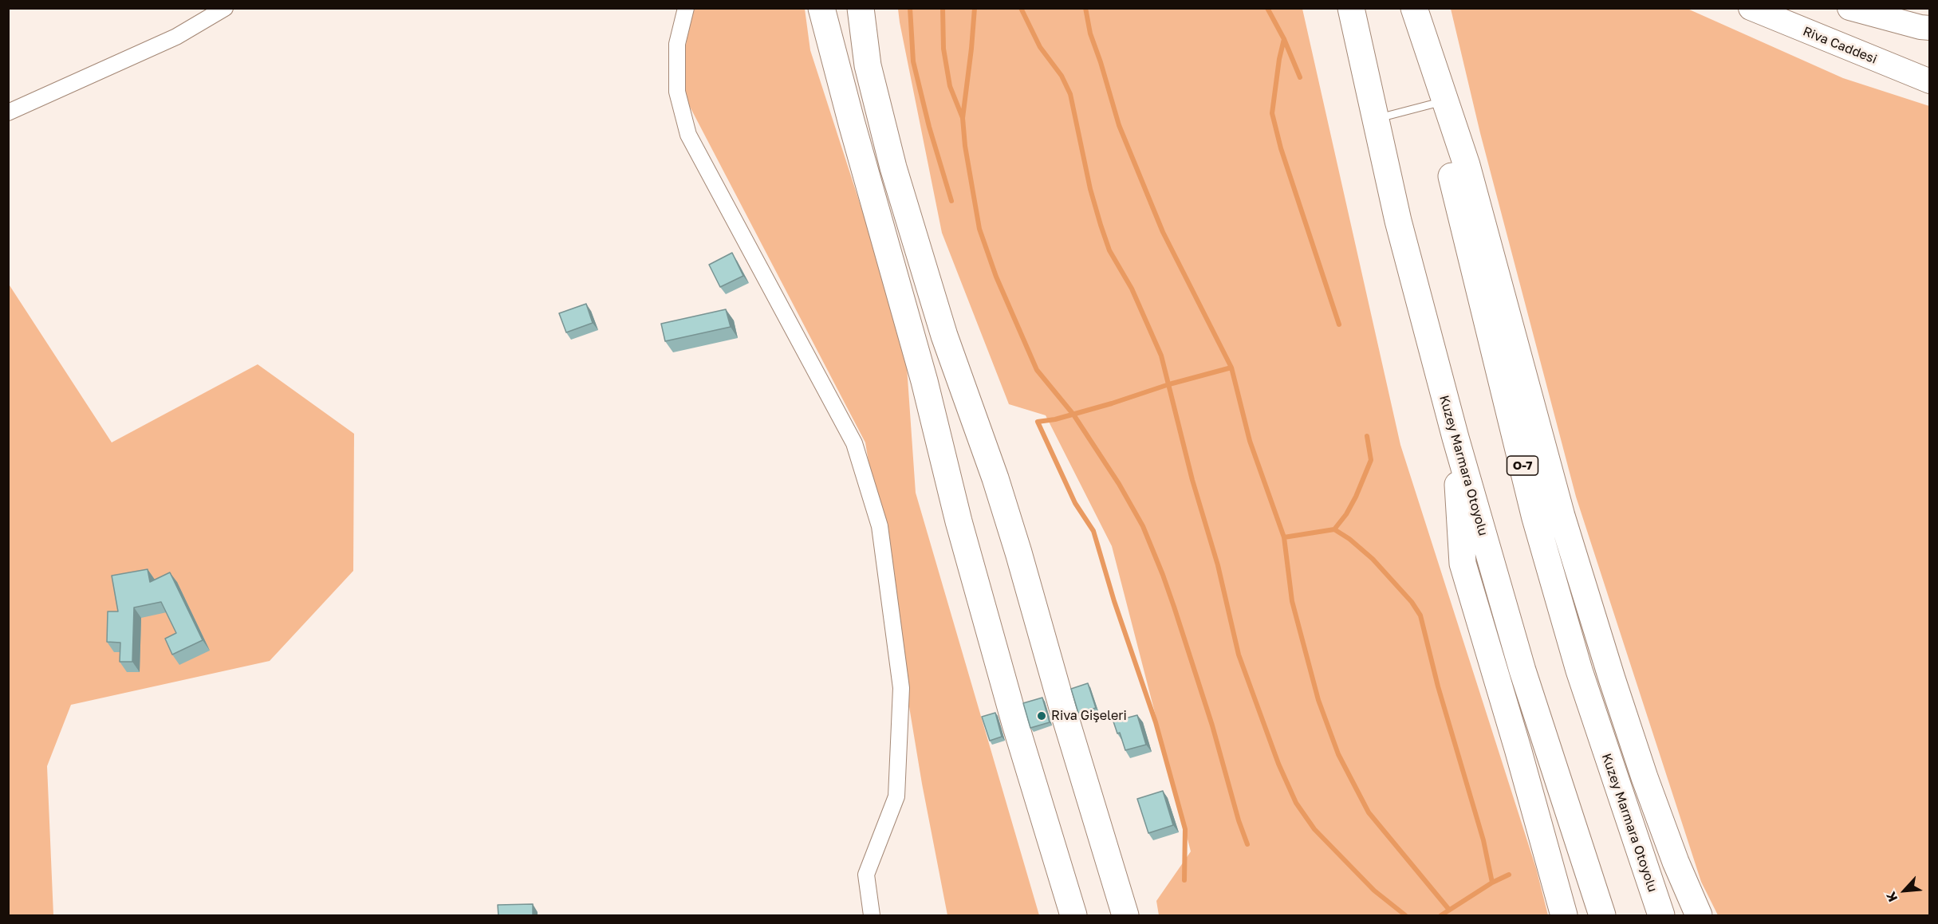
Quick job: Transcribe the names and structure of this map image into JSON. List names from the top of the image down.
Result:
{
  "streets": {
    "highway": ["Kuzey Marmara Otoyolu", "O-7"],
    "main road": ["Riva Caddesi"]
  },
  "places": ["Riva Gişeleri"],
  "north": "bottom left"
}
